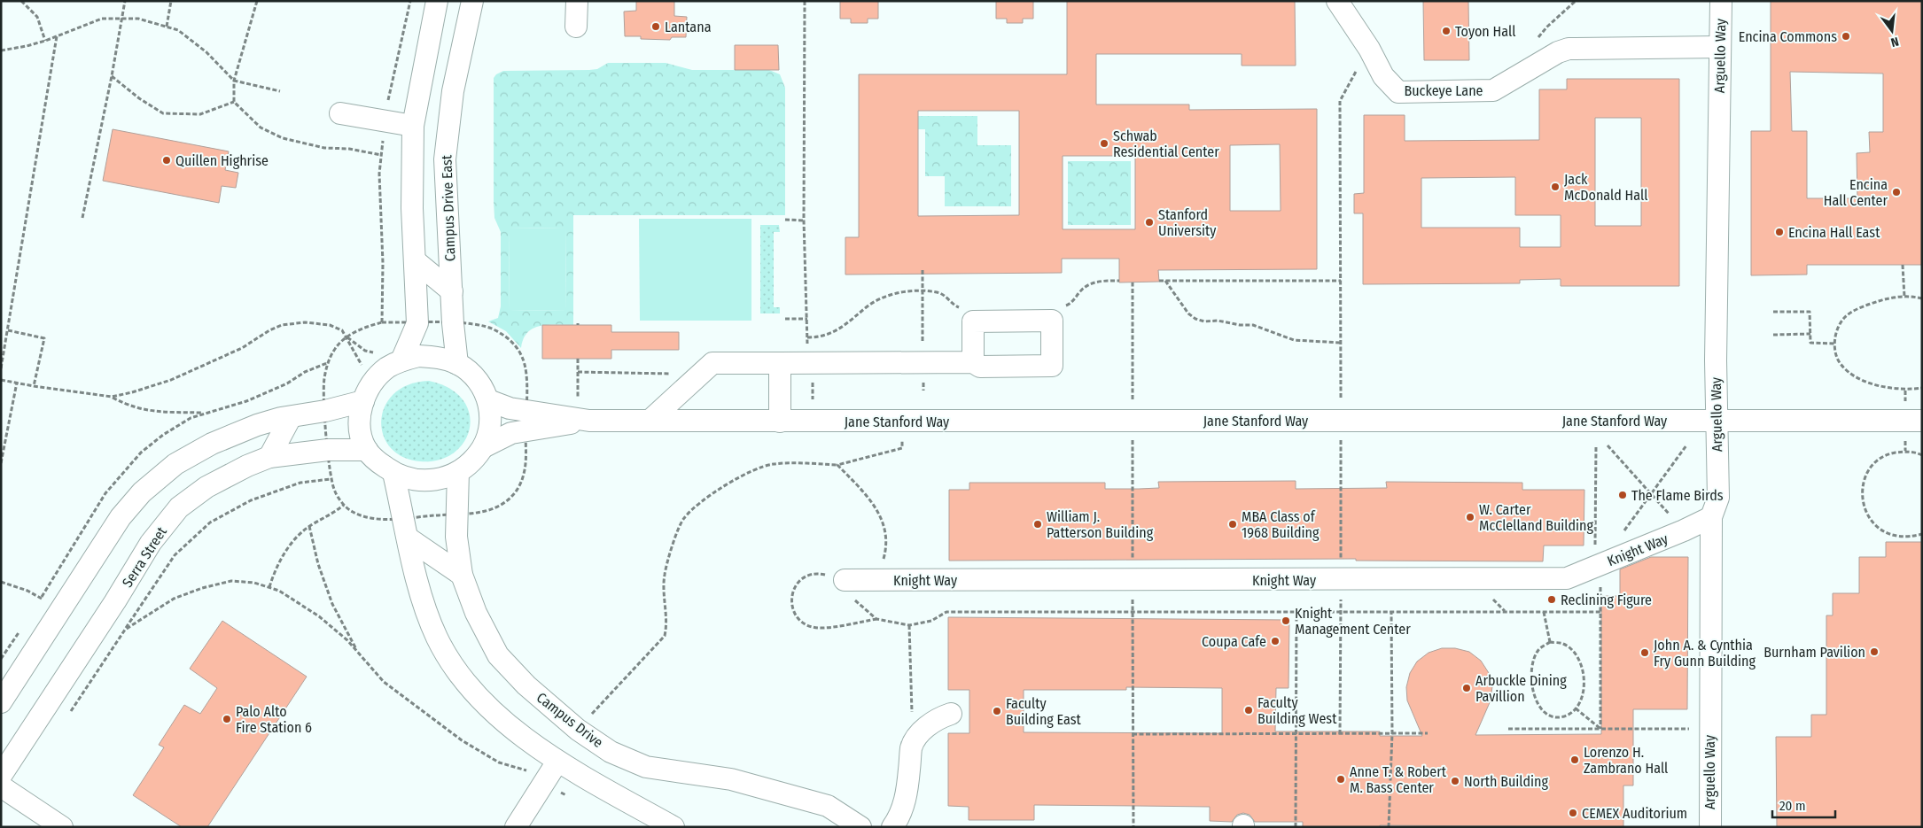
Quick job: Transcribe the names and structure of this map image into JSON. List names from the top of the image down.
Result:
{
  "streets": {
    "street": [
      "Arguello Way",
      "Buckeye Lane",
      "Campus Drive East",
      "Jane Stanford Way",
      "Knight Way",
      "Serra Street",
      "Campus Drive"
    ]
  },
  "crossings": [
    ["Arguello Way", "Buckeye Lane"],
    ["Arguello Way", "Jane Stanford Way"],
    ["Arguello Way", "Knight Way"],
    ["Campus Drive East", "Jane Stanford Way"],
    ["Campus Drive East", "Serra Street"],
    ["Campus Drive East", "Campus Drive"],
    ["Jane Stanford Way", "Serra Street"],
    ["Jane Stanford Way", "Campus Drive"],
    ["Serra Street", "Campus Drive"]
  ],
  "places": [
    "Lantana",
    "Toyon Hall",
    "Encina Commons",
    "Schwab Residential Center",
    "Quillen Highrise",
    "Jack McDonald Hall",
    "Encina Hall Center",
    "Stanford University",
    "Encina Hall East",
    "The Flame Birds",
    "W. Carter McClelland Building",
    "William J. Patterson Building",
    "MBA Class of 1968 Building",
    "Reclining Figure",
    "Knight Management Center",
    "Coupa Cafe",
    "Burnham Pavilion",
    "John A. & Cynthia Fry Gunn Building",
    "Arbuckle Dining Pavillion",
    "Faculty Building West",
    "Faculty Building East",
    "Palo Alto Fire Station 6",
    "Lorenzo H. Zambrano Hall",
    "Anne T. & Robert M. Bass Center",
    "North Building",
    "CEMEX Auditorium"
  ],
  "scale_bar": "20 m",
  "north": "bottom"
}
